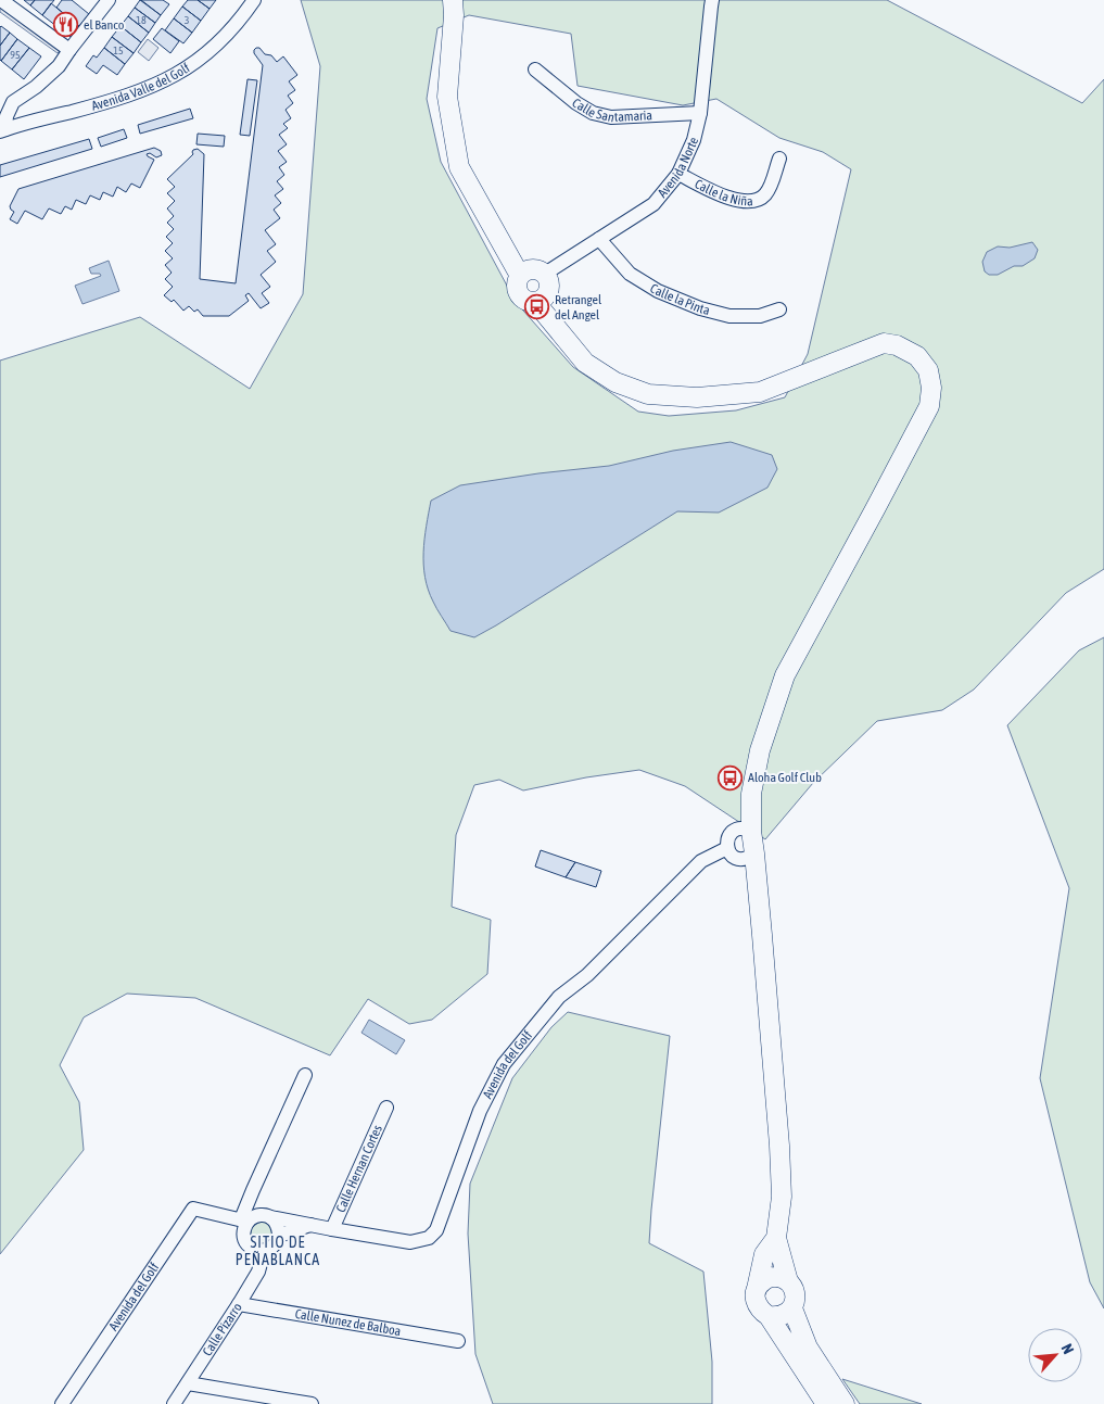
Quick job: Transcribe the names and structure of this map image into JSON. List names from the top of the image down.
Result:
{
  "streets": {
    "street": [
      "Avenida Valle del Golf",
      "Calle Santamaria",
      "Avenida Norte",
      "Calle la Niña",
      "Calle la Pinta",
      "Avenida del Golf",
      "Calle Hernan Cortes",
      "Calle Nunez de Balboa",
      "Calle Pizarro"
    ]
  },
  "crossings": [
    ["Calle Santamaria", "Avenida Norte"],
    ["Avenida Norte", "Calle la Niña"],
    ["Avenida Norte", "Calle la Pinta"],
    ["Avenida del Golf", "Calle Hernan Cortes"],
    ["Avenida del Golf", "Calle Pizarro"],
    ["Calle Nunez de Balboa", "Calle Pizarro"]
  ],
  "districts": ["SITIO DE PEÑABLANCA"],
  "places": {
    "restaurant": ["el Banco"],
    "bus stop": ["Retrangel del Angel", "Aloha Golf Club"]
  },
  "house_numbers": [
    "18",
    "3",
    "15",
    "95"
  ],
  "north": "top right"
}
